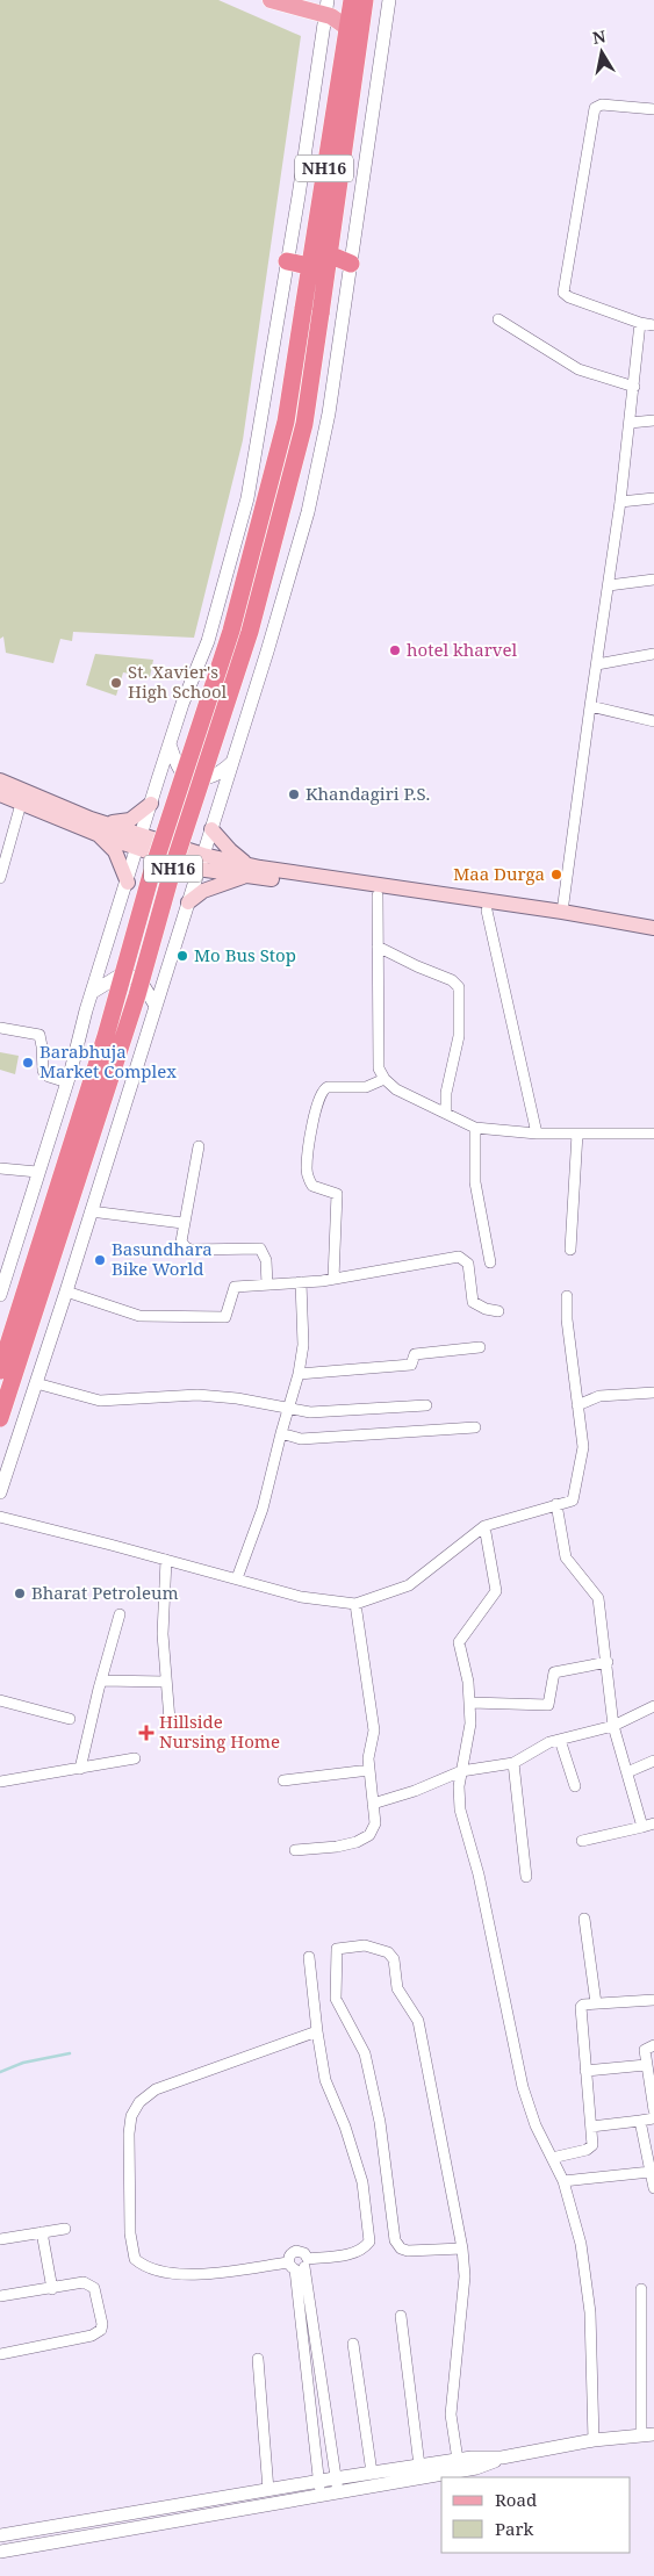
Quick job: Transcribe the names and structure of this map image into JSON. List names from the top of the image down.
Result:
{
  "streets": {
    "highway": ["NH16"]
  },
  "places": {
    "other": [
      "hotel kharvel",
      "St. Xavier's High School",
      "Khandagiri P.S.",
      "Maa Durga",
      "Mo Bus Stop",
      "Barabhuja Market Complex",
      "Basundhara Bike World",
      "Bharat Petroleum"
    ],
    "health": ["Hillside Nursing Home"]
  },
  "legend": ["Road", "Park"],
  "north": "top"
}
